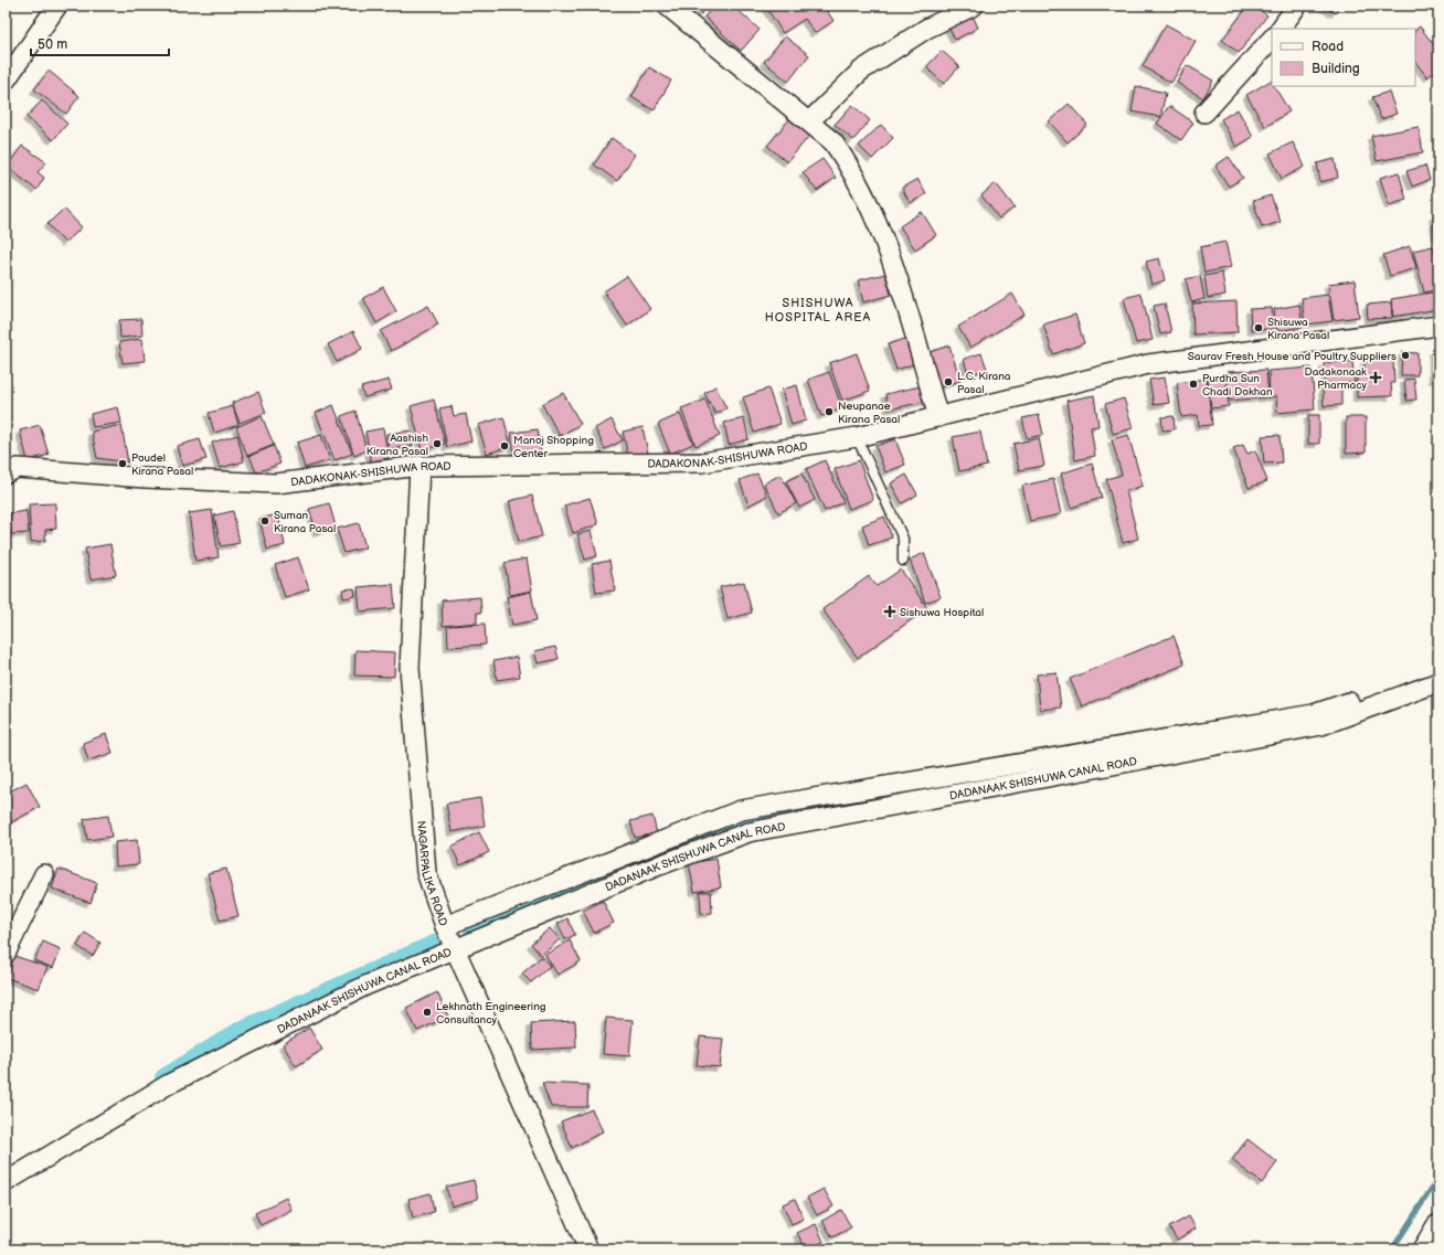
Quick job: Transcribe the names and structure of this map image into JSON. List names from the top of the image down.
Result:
{
  "streets": {
    "street": ["DADAKONAK-SHISHUWA ROAD", "DADANAAK SHISHUWA CANAL ROAD", "NAGARPALIKA ROAD"]
  },
  "crossings": [
    ["DADAKONAK-SHISHUWA ROAD", "NAGARPALIKA ROAD"],
    ["DADANAAK SHISHUWA CANAL ROAD", "NAGARPALIKA ROAD"]
  ],
  "districts": ["SHISHUWA HOSPITAL AREA"],
  "places": {
    "other": [
      "Shisuwa Kirana Pasal",
      "Saurav Fresh House and Poultry Suppliers",
      "L.C. Kirana Pasal",
      "Purdha Sun Chadi Dokhan",
      "Neupanae Kirana Pasal",
      "Aashish Kirana Pasal",
      "Manoj Shopping Center",
      "Poudel Kirana Pasal",
      "Suman Kirana Pasal",
      "Lekhnath Engineering Consultancy"
    ],
    "health": ["Dadakonaak Pharmacy", "Sishuwa Hospital"]
  },
  "legend": ["Road", "Building"],
  "scale_bar": "50 m"
}
